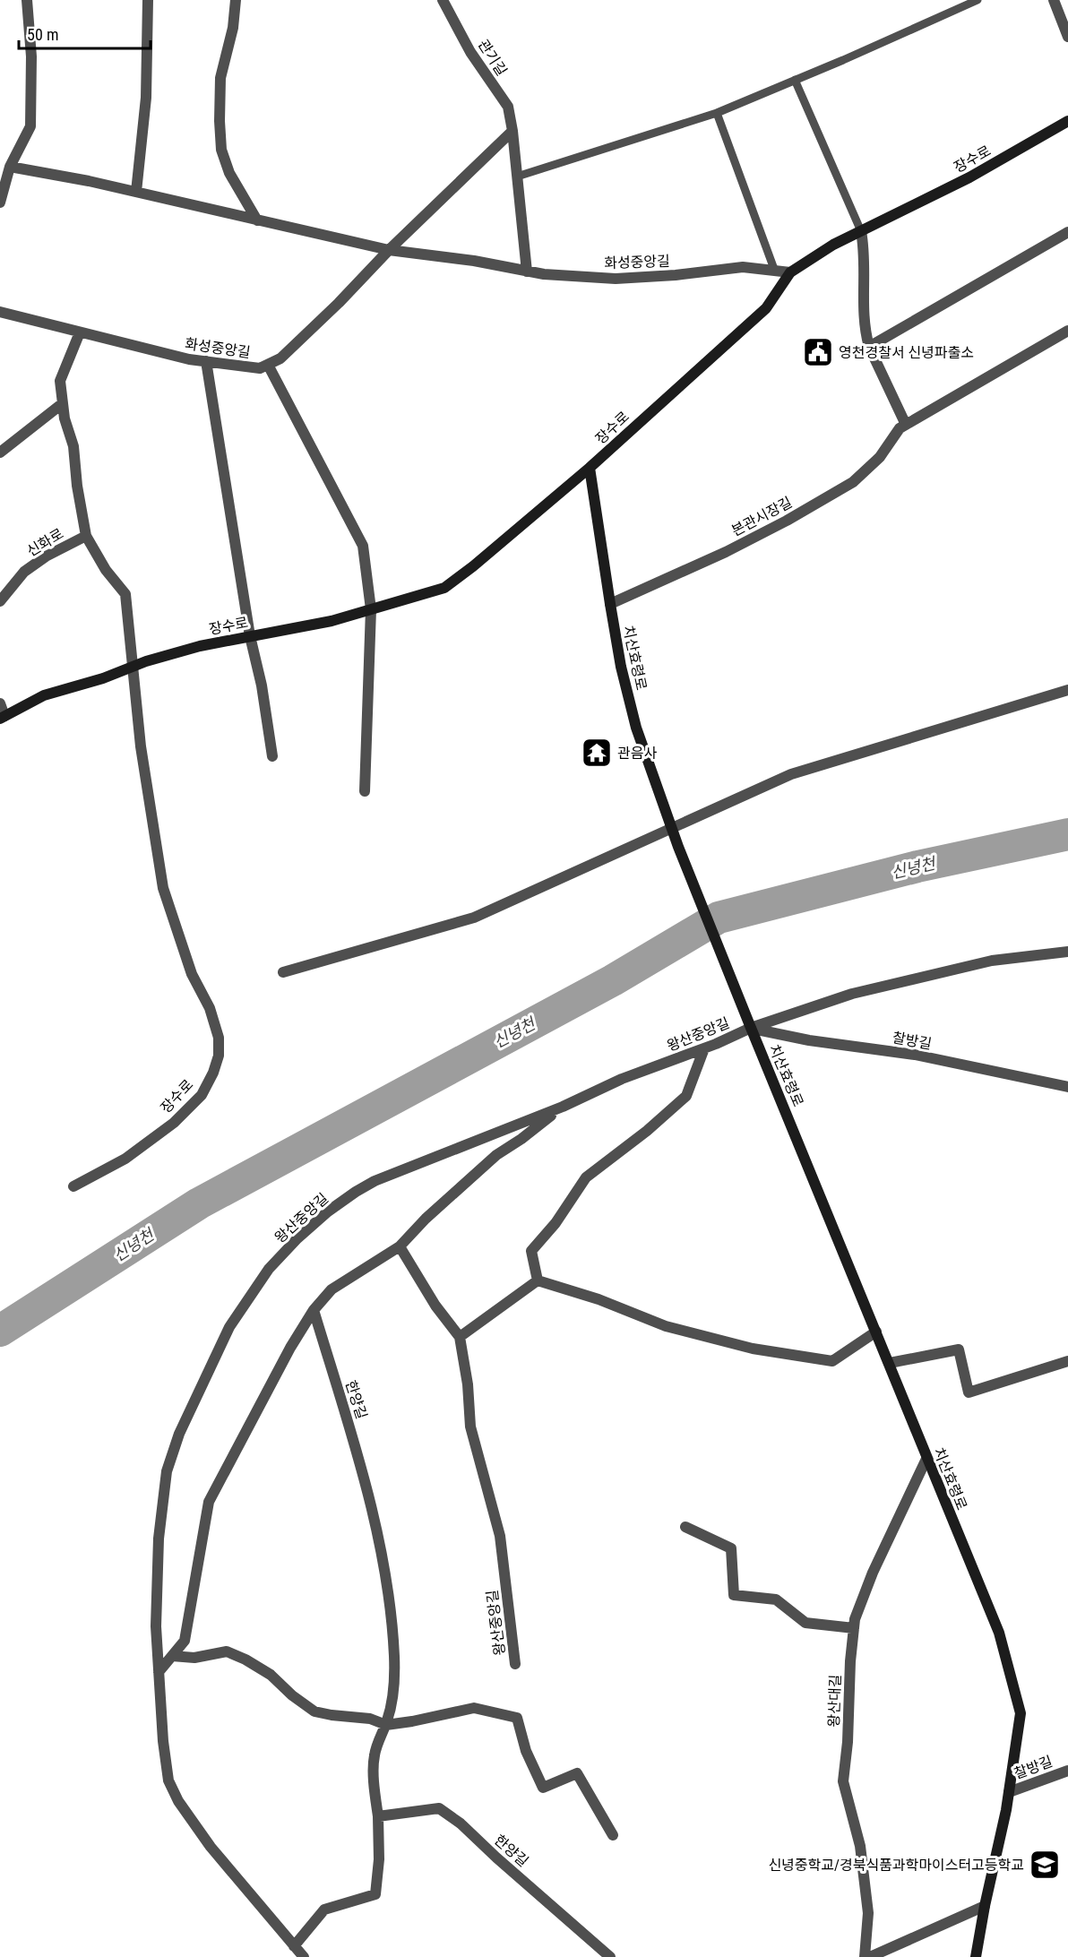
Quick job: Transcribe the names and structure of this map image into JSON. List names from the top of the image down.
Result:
{
  "streets": {
    "main road": ["장수로", "치산효령로"],
    "street": [
      "관기길",
      "화성중앙길",
      "본관시장길",
      "신화로",
      "왕산중앙길",
      "찰방길",
      "한양길",
      "왕산대길"
    ]
  },
  "crossings": [
    ["관기길", "화성중앙길"],
    ["장수로", "화성중앙길"],
    ["장수로", "신화로"],
    ["장수로", "치산효령로"],
    ["본관시장길", "치산효령로"],
    ["치산효령로", "왕산중앙길"],
    ["치산효령로", "찰방길"],
    ["치산효령로", "왕산대길"],
    ["왕산중앙길", "찰방길"],
    ["왕산중앙길", "한양길"]
  ],
  "water": ["신녕천"],
  "places": {
    "public building": ["영천경찰서 신녕파출소"],
    "temple": ["관음사"],
    "school or university": ["신녕중학교/경북식품과학마이스터고등학교"]
  },
  "scale_bar": "50 m"
}
